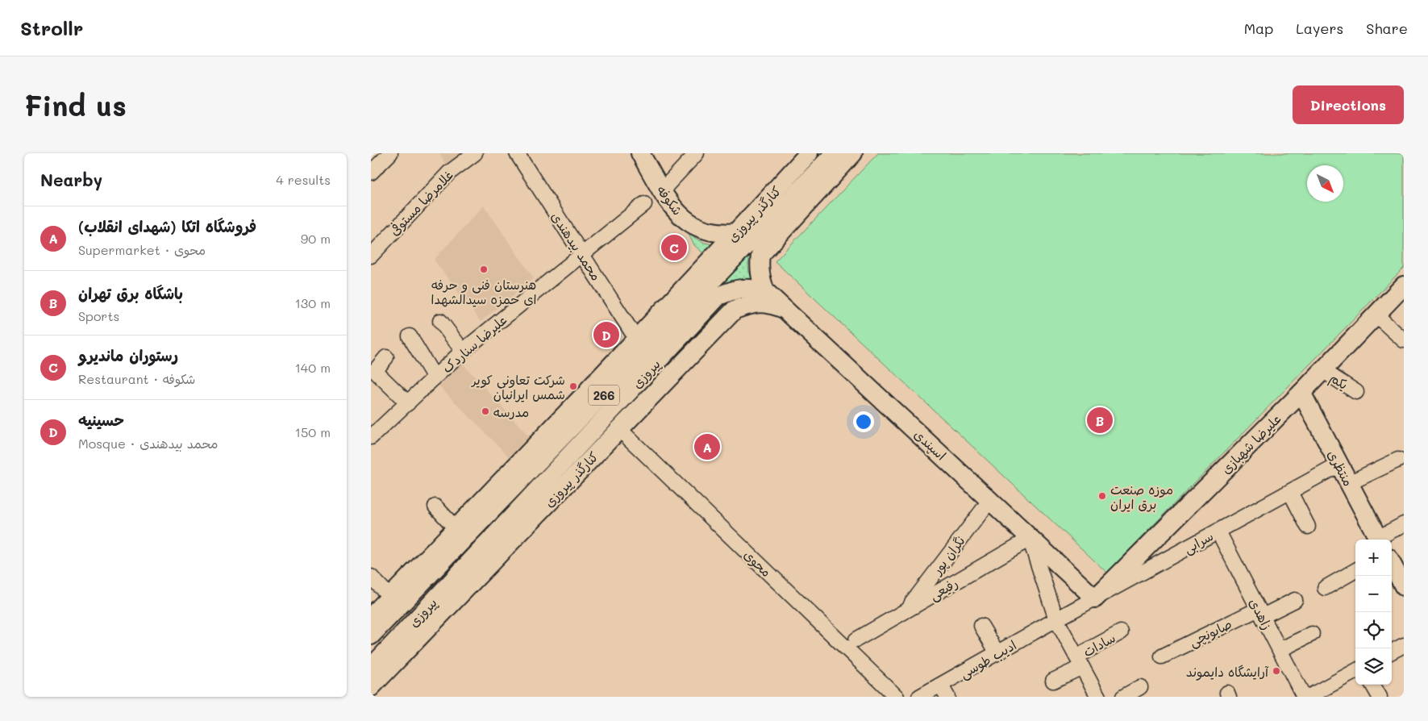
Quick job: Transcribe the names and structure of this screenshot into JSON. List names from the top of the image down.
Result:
{
  "streets": {
    "main road": [
      "شکوفه",
      "کنارگذر پیروزی",
      "پیروزی",
      "266",
      "علیرضا شهبازی",
      "اسپندی",
      "منتظری"
    ],
    "street": [
      "غلامرضا مستوفی",
      "محمد بیدهندی",
      "علیرضا سناردک",
      "یکم",
      "سرابی",
      "نگران پور",
      "محوی",
      "رفیعی",
      "زاهدی",
      "صابونچی",
      "سادات",
      "ادیب طوسی"
    ]
  },
  "crossings": [
    ["شکوفه", "کنارگذر پیروزی"],
    ["کنارگذر پیروزی", "محمد بیدهندی"],
    ["کنارگذر پیروزی", "پیروزی"],
    ["کنارگذر پیروزی", "266"],
    ["کنارگذر پیروزی", "اسپندی"],
    ["کنارگذر پیروزی", "محوی"],
    ["محمد بیدهندی", "علیرضا سناردک"],
    ["پیروزی", "266"],
    ["پیروزی", "اسپندی"],
    ["یکم", "علیرضا شهبازی"],
    ["علیرضا شهبازی", "اسپندی"],
    ["علیرضا شهبازی", "منتظری"],
    ["علیرضا شهبازی", "سرابی"],
    ["اسپندی", "سرابی"],
    ["اسپندی", "نگران پور"],
    ["اسپندی", "رفیعی"],
    ["منتظری", "سرابی"],
    ["سرابی", "زاهدی"],
    ["سرابی", "ادیب طوسی"],
    ["نگران پور", "رفیعی"],
    ["زاهدی", "صابونچی"]
  ],
  "places": [
    "هنرستان فنی و حرفه ای حمزه سیدالشهدا",
    "شرکت تعاونی کویر شمس ایرانیان",
    "مدرسه",
    "موزه صنعت برق ایران",
    "آرایشگاه دایموند"
  ],
  "north": "bottom right",
  "page": {
    "header": "Strollr",
    "nav": ["Map", "Layers", "Share"],
    "buttons": "Directions",
    "title": "Find us",
    "heading": ["Nearby", "4 results"],
    "list": [
      {
        "mark": "A",
        "name": "فروشگاه اتکا (شهدای انقلاب)",
        "note": "Supermarket · محوی",
        "value": "90 m"
      },
      {
        "mark": "B",
        "name": "باشگاه برق تهران",
        "note": "Sports",
        "value": "130 m"
      },
      {
        "mark": "C",
        "name": "رستوران ماندیرو",
        "note": "Restaurant · شکوفه",
        "value": "140 m"
      },
      {
        "mark": "D",
        "name": "حسینیه",
        "note": "Mosque · محمد بیدهندی",
        "value": "150 m"
      }
    ],
    "pins": [
      "C",
      "D",
      "B",
      "A"
    ],
    "map_buttons": ["+", "−"]
  }
}
